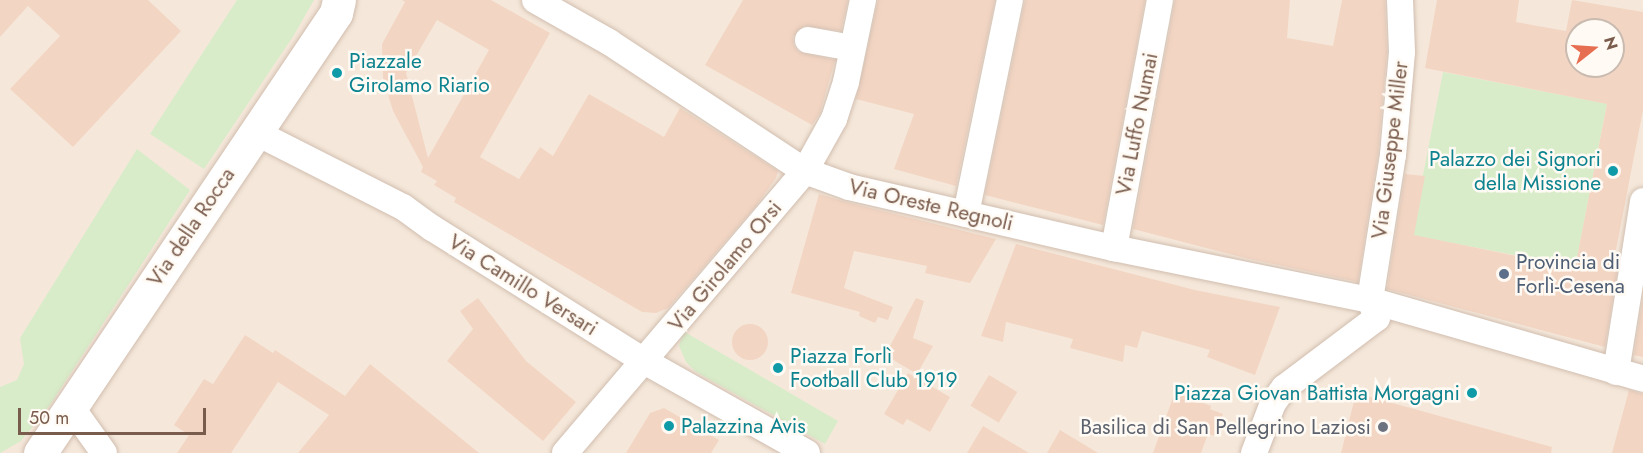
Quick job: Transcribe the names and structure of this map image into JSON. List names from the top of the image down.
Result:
{
  "streets": {
    "main road": ["Via della Rocca"],
    "street": [
      "Via Luffo Numai",
      "Via Giuseppe Miller",
      "Via Oreste Regnoli",
      "Via Girolamo Orsi",
      "Via Camillo Versari"
    ]
  },
  "crossings": [
    ["Via Luffo Numai", "Via Oreste Regnoli"],
    ["Via Giuseppe Miller", "Via Oreste Regnoli"],
    ["Via Oreste Regnoli", "Via Girolamo Orsi"],
    ["Via della Rocca", "Via Camillo Versari"],
    ["Via Girolamo Orsi", "Via Camillo Versari"]
  ],
  "places": [
    "Piazzale Girolamo Riario",
    "Palazzo dei Signori della Missione",
    "Provincia di Forlì-Cesena",
    "Piazza Forlì Football Club 1919",
    "Piazza Giovan Battista Morgagni",
    "Palazzina Avis",
    "Basilica di San Pellegrino Laziosi"
  ],
  "scale_bar": "50 m",
  "north": "right"
}
